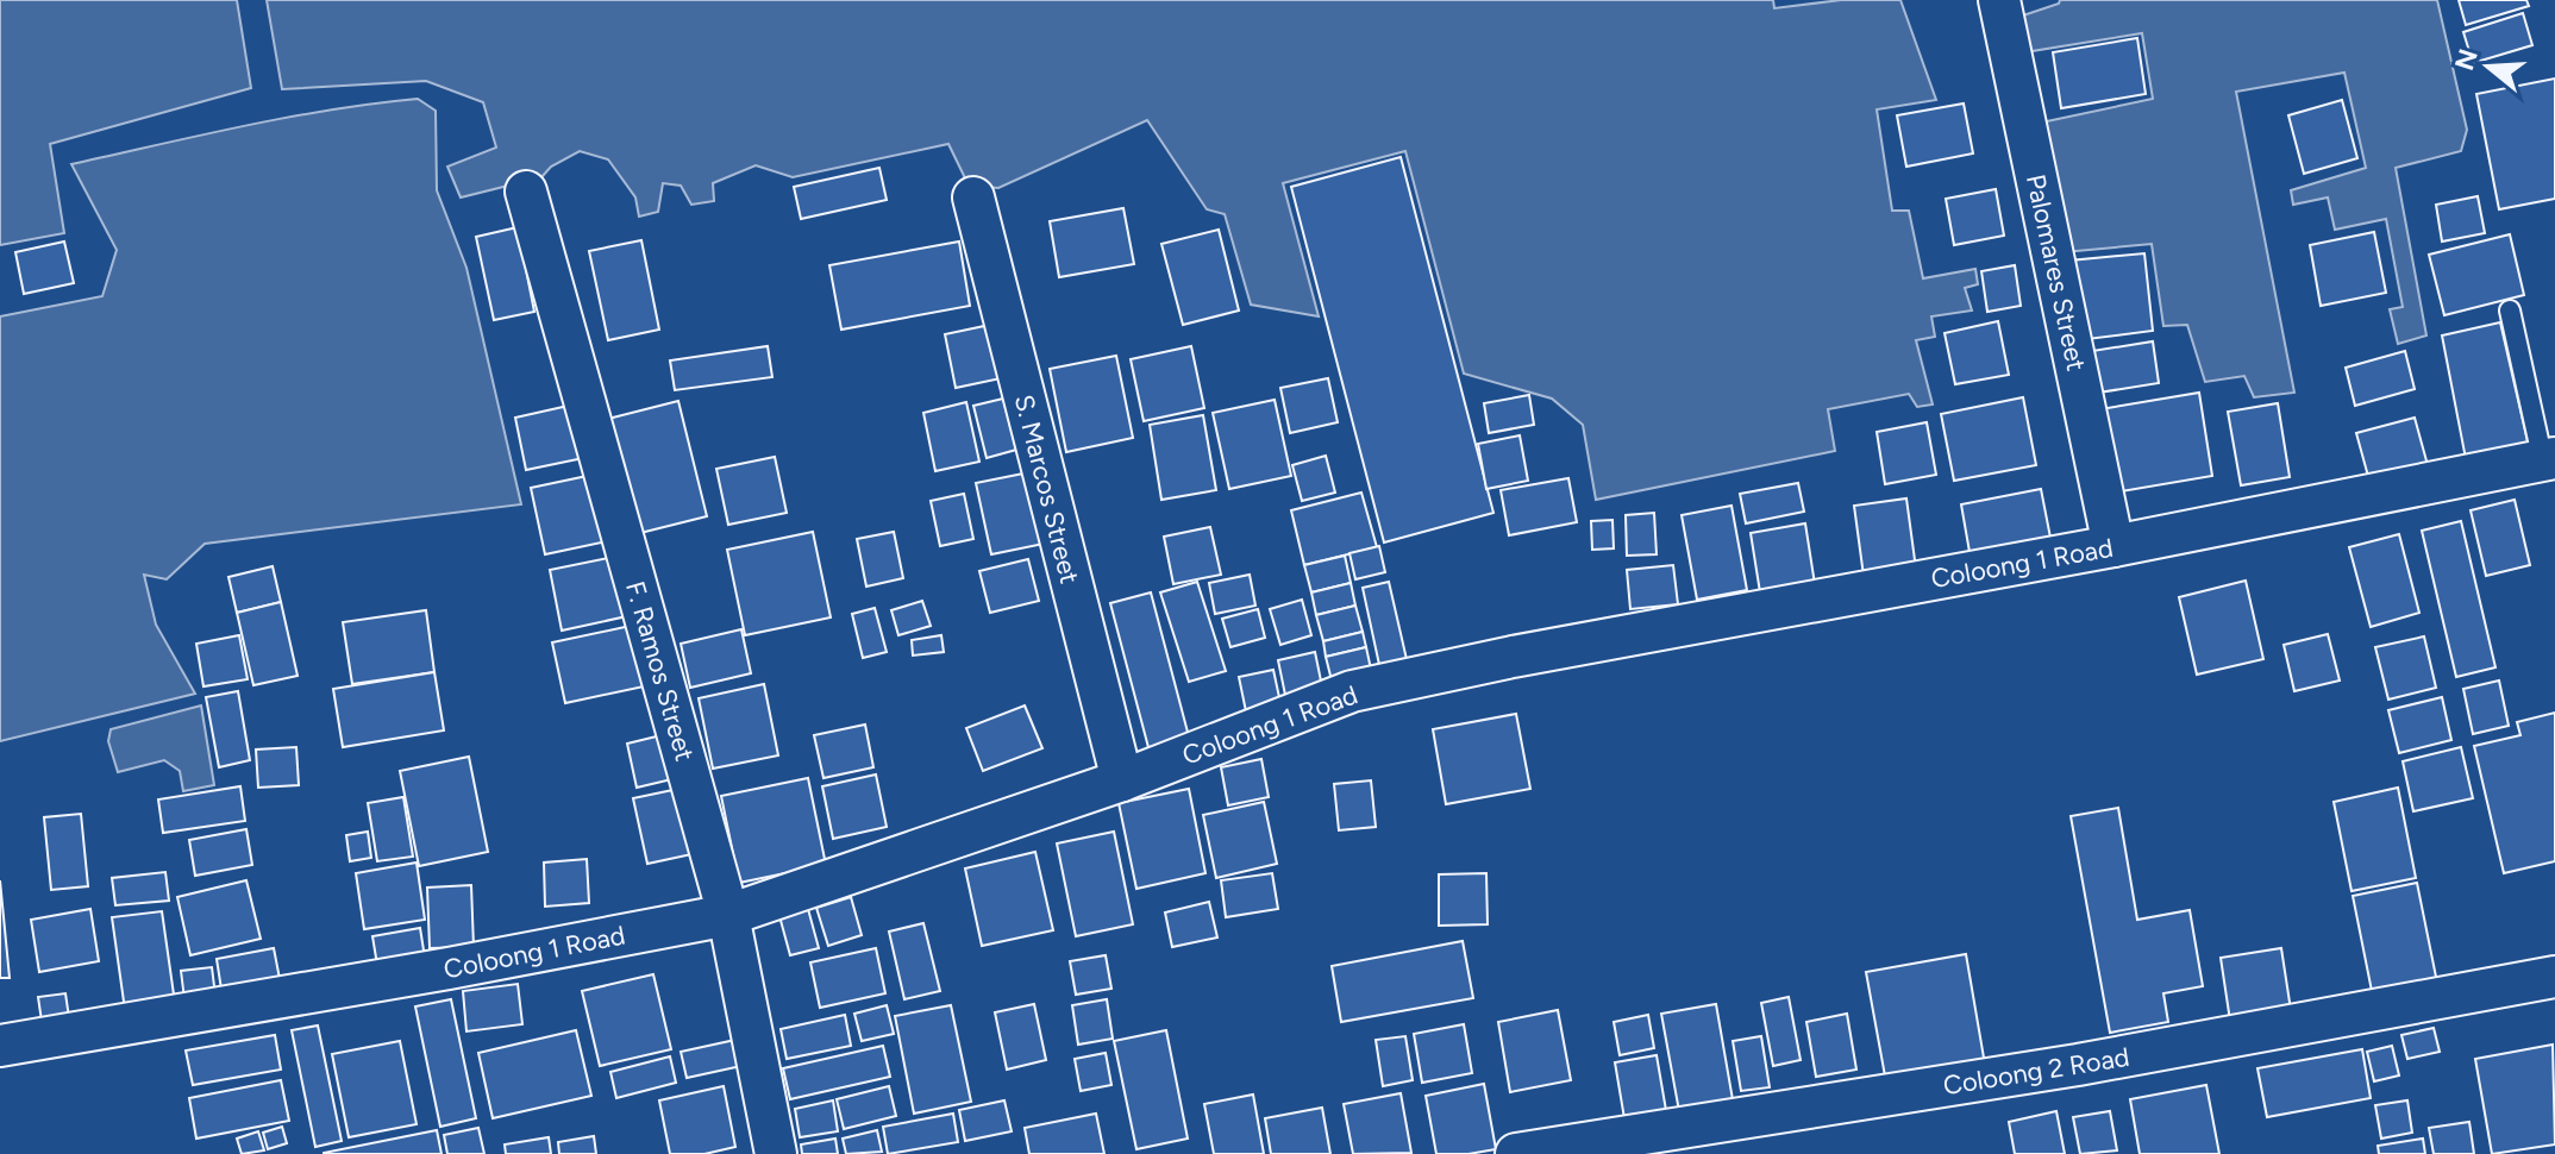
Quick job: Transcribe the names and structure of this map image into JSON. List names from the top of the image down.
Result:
{
  "streets": {
    "street": [
      "Palomares Street",
      "S. Marcos Street",
      "Coloong 1 Road",
      "F. Ramos Street",
      "Coloong 2 Road"
    ]
  },
  "crossings": [
    ["Palomares Street", "Coloong 1 Road"],
    ["S. Marcos Street", "Coloong 1 Road"],
    ["Coloong 1 Road", "F. Ramos Street"]
  ],
  "north": "left"
}
